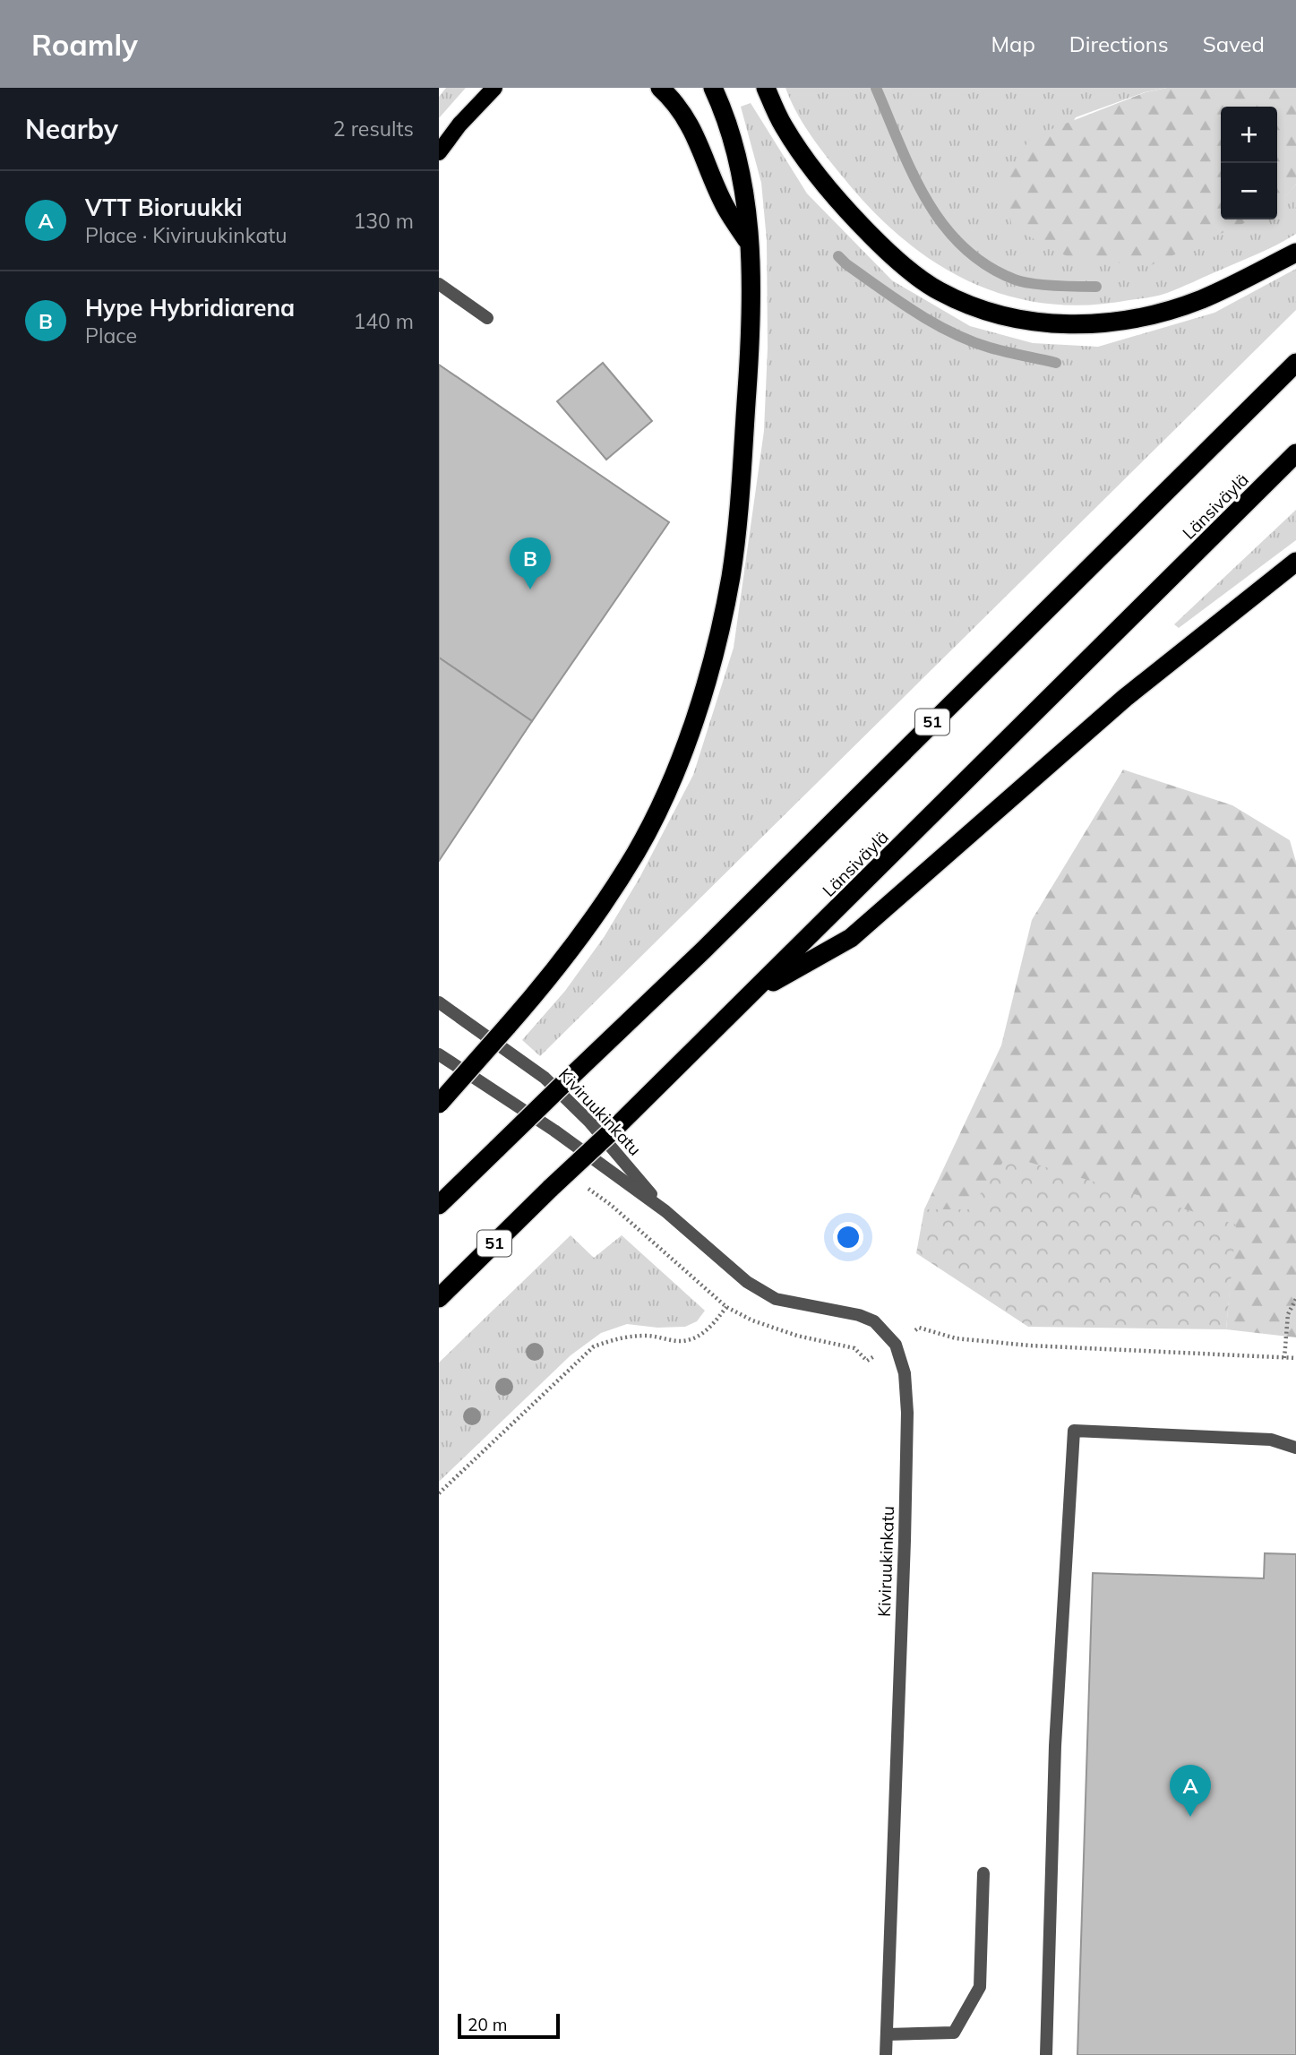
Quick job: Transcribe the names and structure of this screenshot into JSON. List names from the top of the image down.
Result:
{
  "streets": {
    "highway": ["Länsiväylä", "51"],
    "street": ["Kiviruukinkatu"]
  },
  "scale_bar": "20 m",
  "page": {
    "header": "Roamly",
    "nav": ["Map", "Directions", "Saved"],
    "heading": ["Nearby", "2 results"],
    "map_buttons": ["+", "−"],
    "list": [
      {
        "mark": "A",
        "name": "VTT Bioruukki",
        "note": "Place · Kiviruukinkatu",
        "value": "130 m"
      },
      {
        "mark": "B",
        "name": "Hype Hybridiarena",
        "note": "Place",
        "value": "140 m"
      }
    ],
    "pins": ["B", "A"],
    "scale": "20 m"
  }
}
